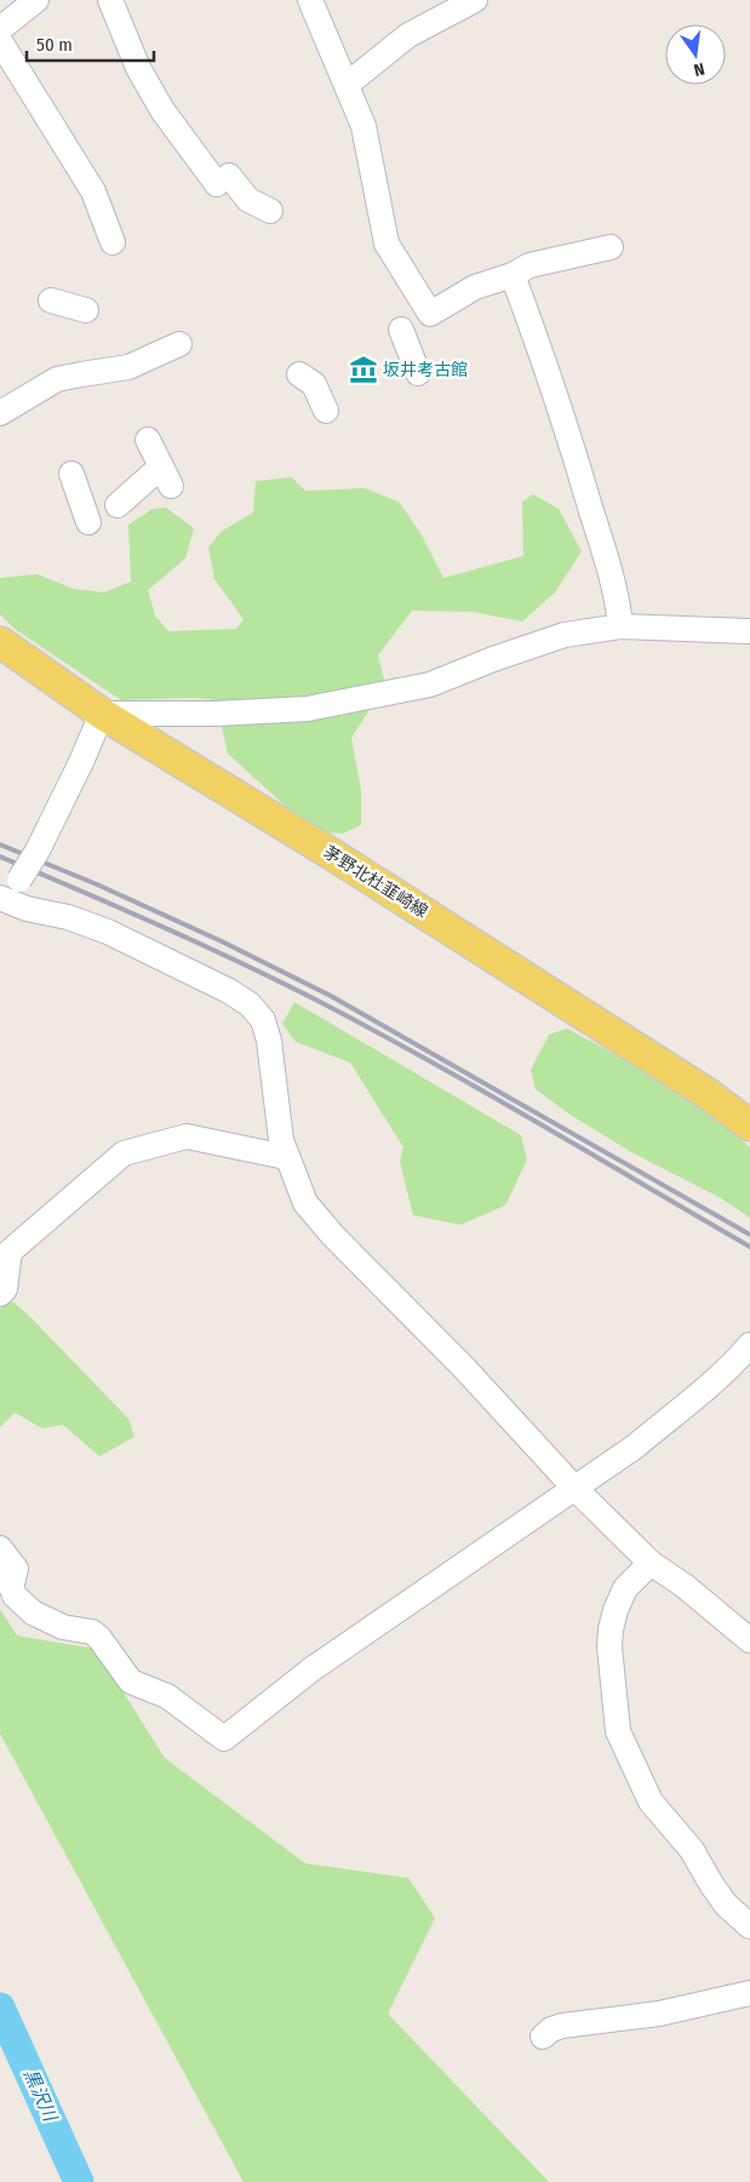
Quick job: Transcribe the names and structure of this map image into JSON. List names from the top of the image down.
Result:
{
  "streets": {
    "main road": ["茅野北杜韮崎線"]
  },
  "water": ["黒沢川"],
  "places": {
    "museum": ["坂井考古館"]
  },
  "scale_bar": "50 m",
  "north": "bottom"
}
